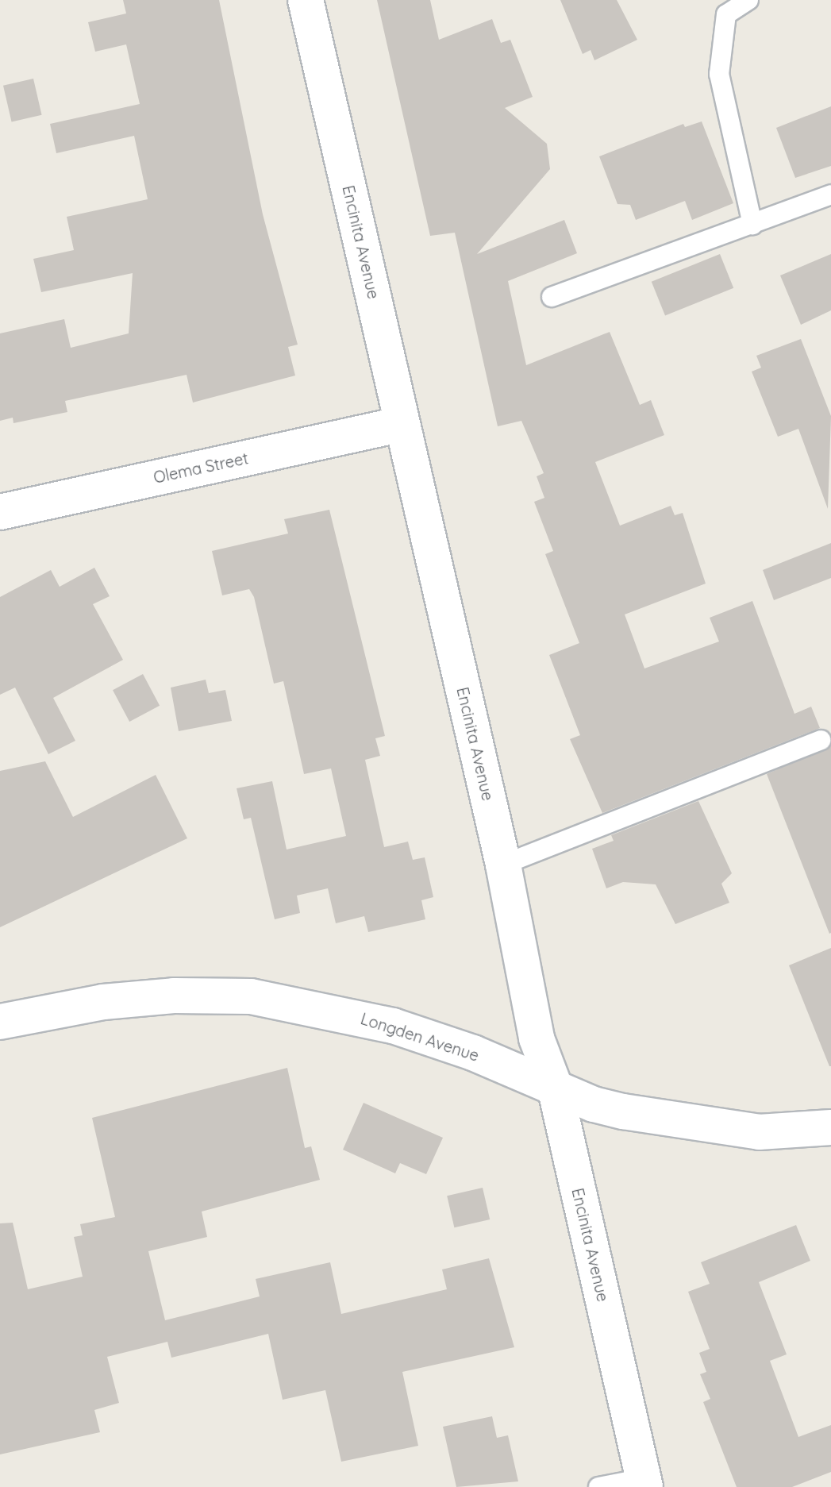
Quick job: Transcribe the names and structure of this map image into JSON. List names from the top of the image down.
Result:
{
  "streets": {
    "street": ["Encinita Avenue", "Olema Street", "Longden Avenue"]
  },
  "crossings": [
    ["Encinita Avenue", "Olema Street"],
    ["Encinita Avenue", "Longden Avenue"]
  ]
}
